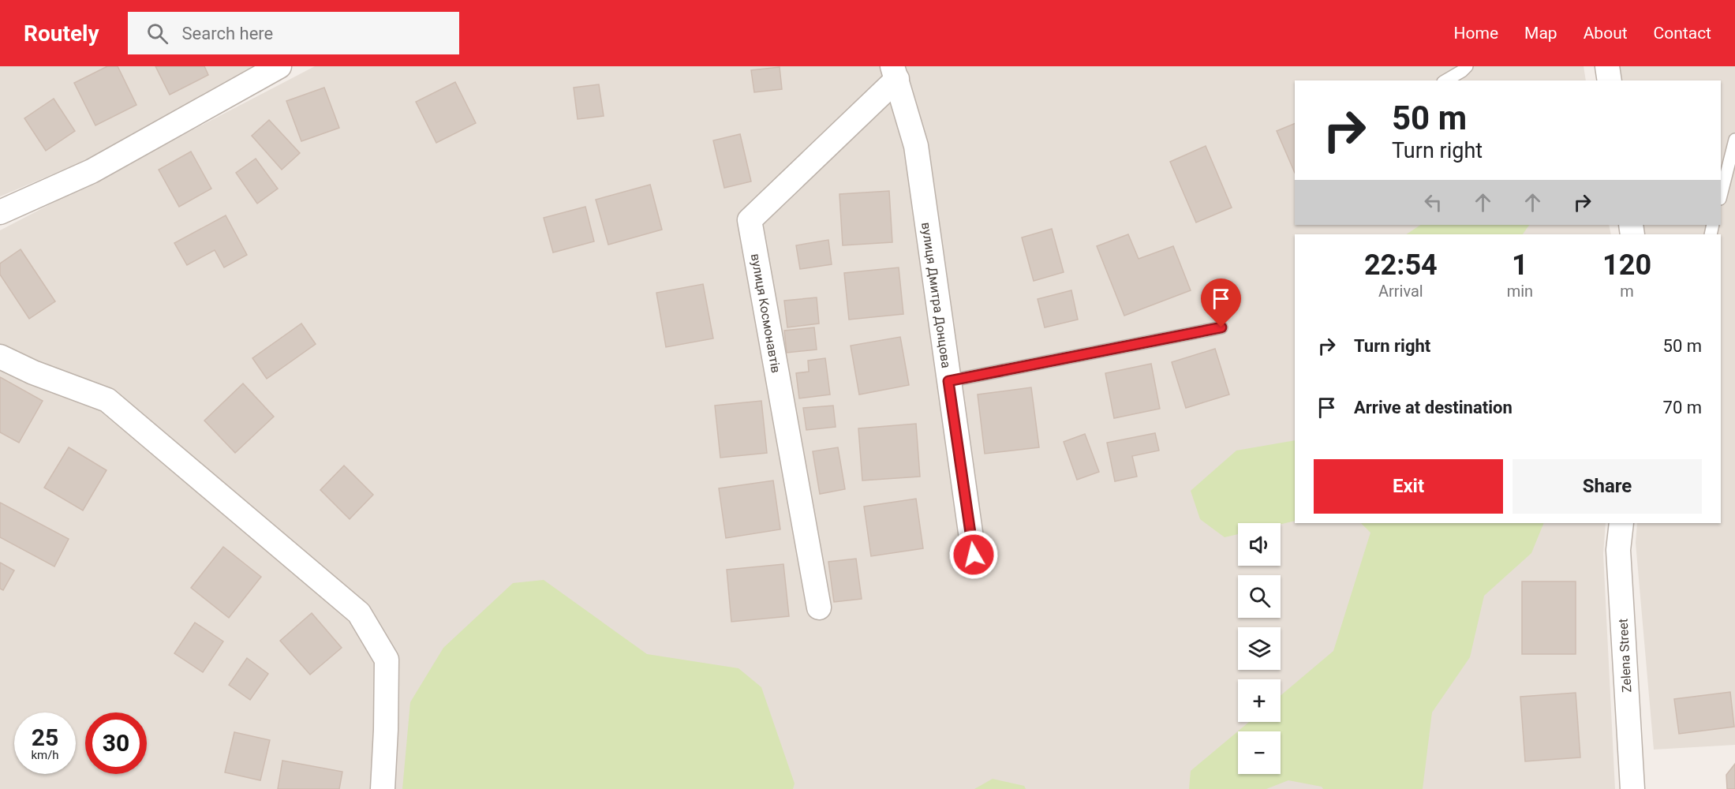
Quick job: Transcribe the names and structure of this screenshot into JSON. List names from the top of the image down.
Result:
{
  "streets": {
    "street": ["вулиця Дмитра Донцова", "вулиця Космонавтів", "Zelena Street"]
  },
  "crossings": [
    ["вулиця Дмитра Донцова", "вулиця Космонавтів"]
  ],
  "page": {
    "header": "Routely",
    "search": "Search here",
    "nav": [
      "Home",
      "Map",
      "About",
      "Contact"
    ],
    "turn": ["50 m", "Turn right"],
    "eta": [
      "22:54",
      "Arrival",
      "1",
      "min",
      "120",
      "m"
    ],
    "list": [
      {
        "name": "Turn right",
        "value": "50 m"
      },
      {
        "name": "Arrive at destination",
        "value": "70 m"
      }
    ],
    "buttons": ["Exit", "Share"],
    "map_buttons": ["+", "−"],
    "speed": "25 km/h",
    "limit": "30"
  }
}
